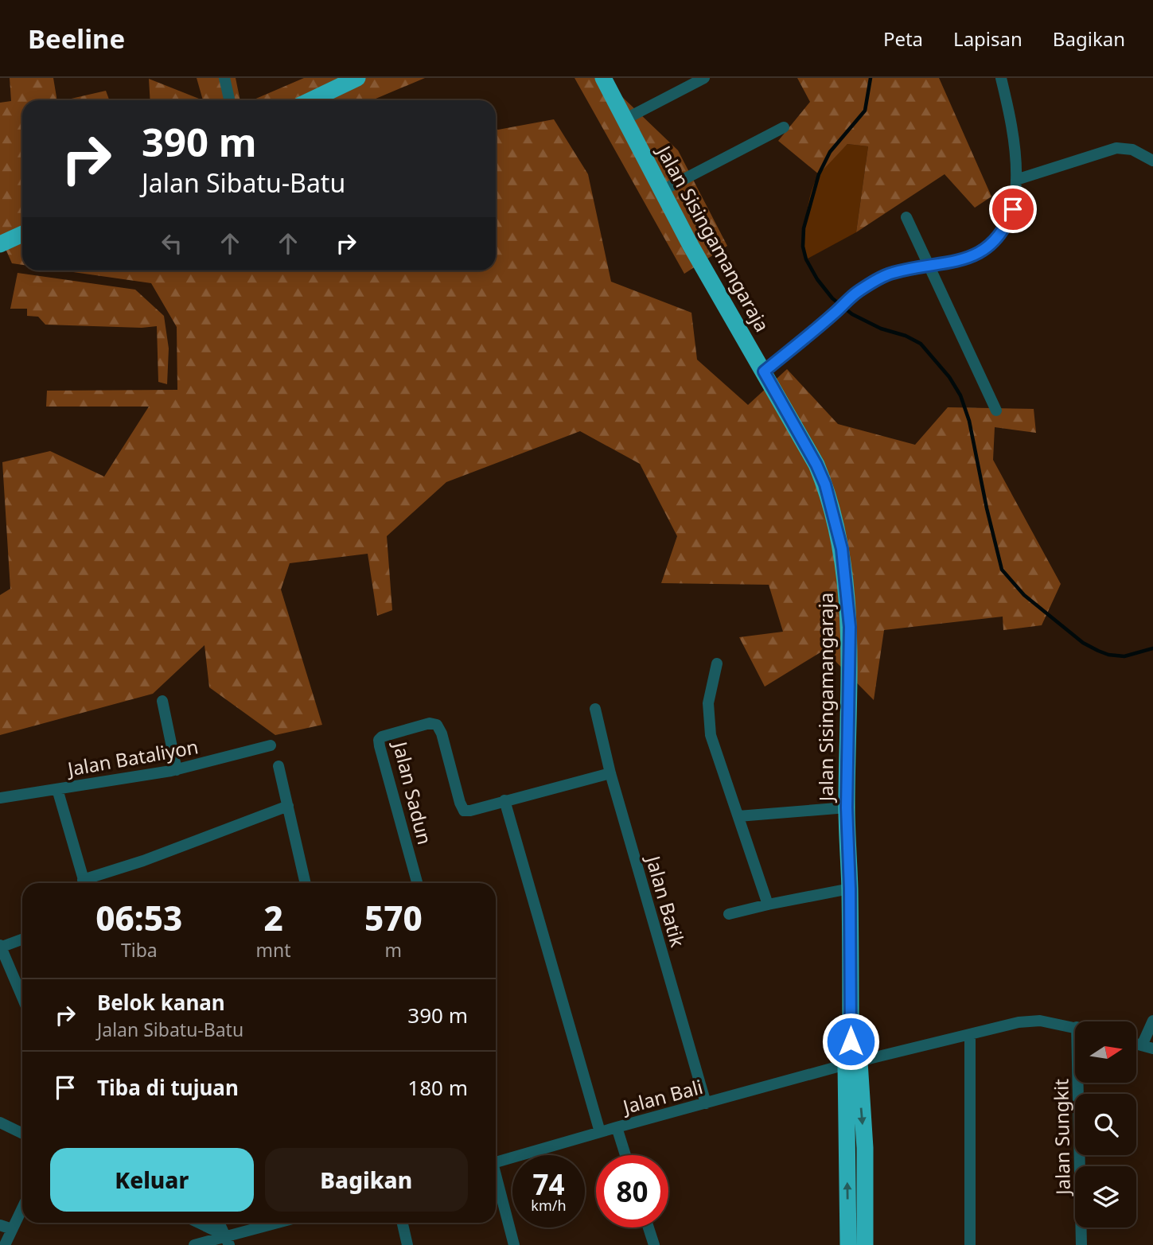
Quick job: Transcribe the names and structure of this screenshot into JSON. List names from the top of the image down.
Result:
{
  "streets": {
    "highway": ["Jalan Sisingamangaraja"],
    "street": [
      "Jalan Bataliyon",
      "Jalan Sadun",
      "Jalan Batik",
      "Jalan Bali",
      "Jalan Sungkit"
    ]
  },
  "crossings": [
    ["Jalan Sisingamangaraja", "Jalan Bali"],
    ["Jalan Sadun", "Jalan Batik"],
    ["Jalan Batik", "Jalan Bali"]
  ],
  "north": "right",
  "page": {
    "header": "Beeline",
    "nav": ["Peta", "Lapisan", "Bagikan"],
    "turn": ["390 m", "Jalan Sibatu-Batu"],
    "eta": [
      "06:53",
      "Tiba",
      "2",
      "mnt",
      "570",
      "m"
    ],
    "list": [
      {
        "name": "Belok kanan",
        "note": "Jalan Sibatu-Batu",
        "value": "390 m"
      },
      {
        "name": "Tiba di tujuan",
        "value": "180 m"
      }
    ],
    "buttons": ["Keluar", "Bagikan"],
    "speed": "74 km/h",
    "limit": "80"
  }
}
